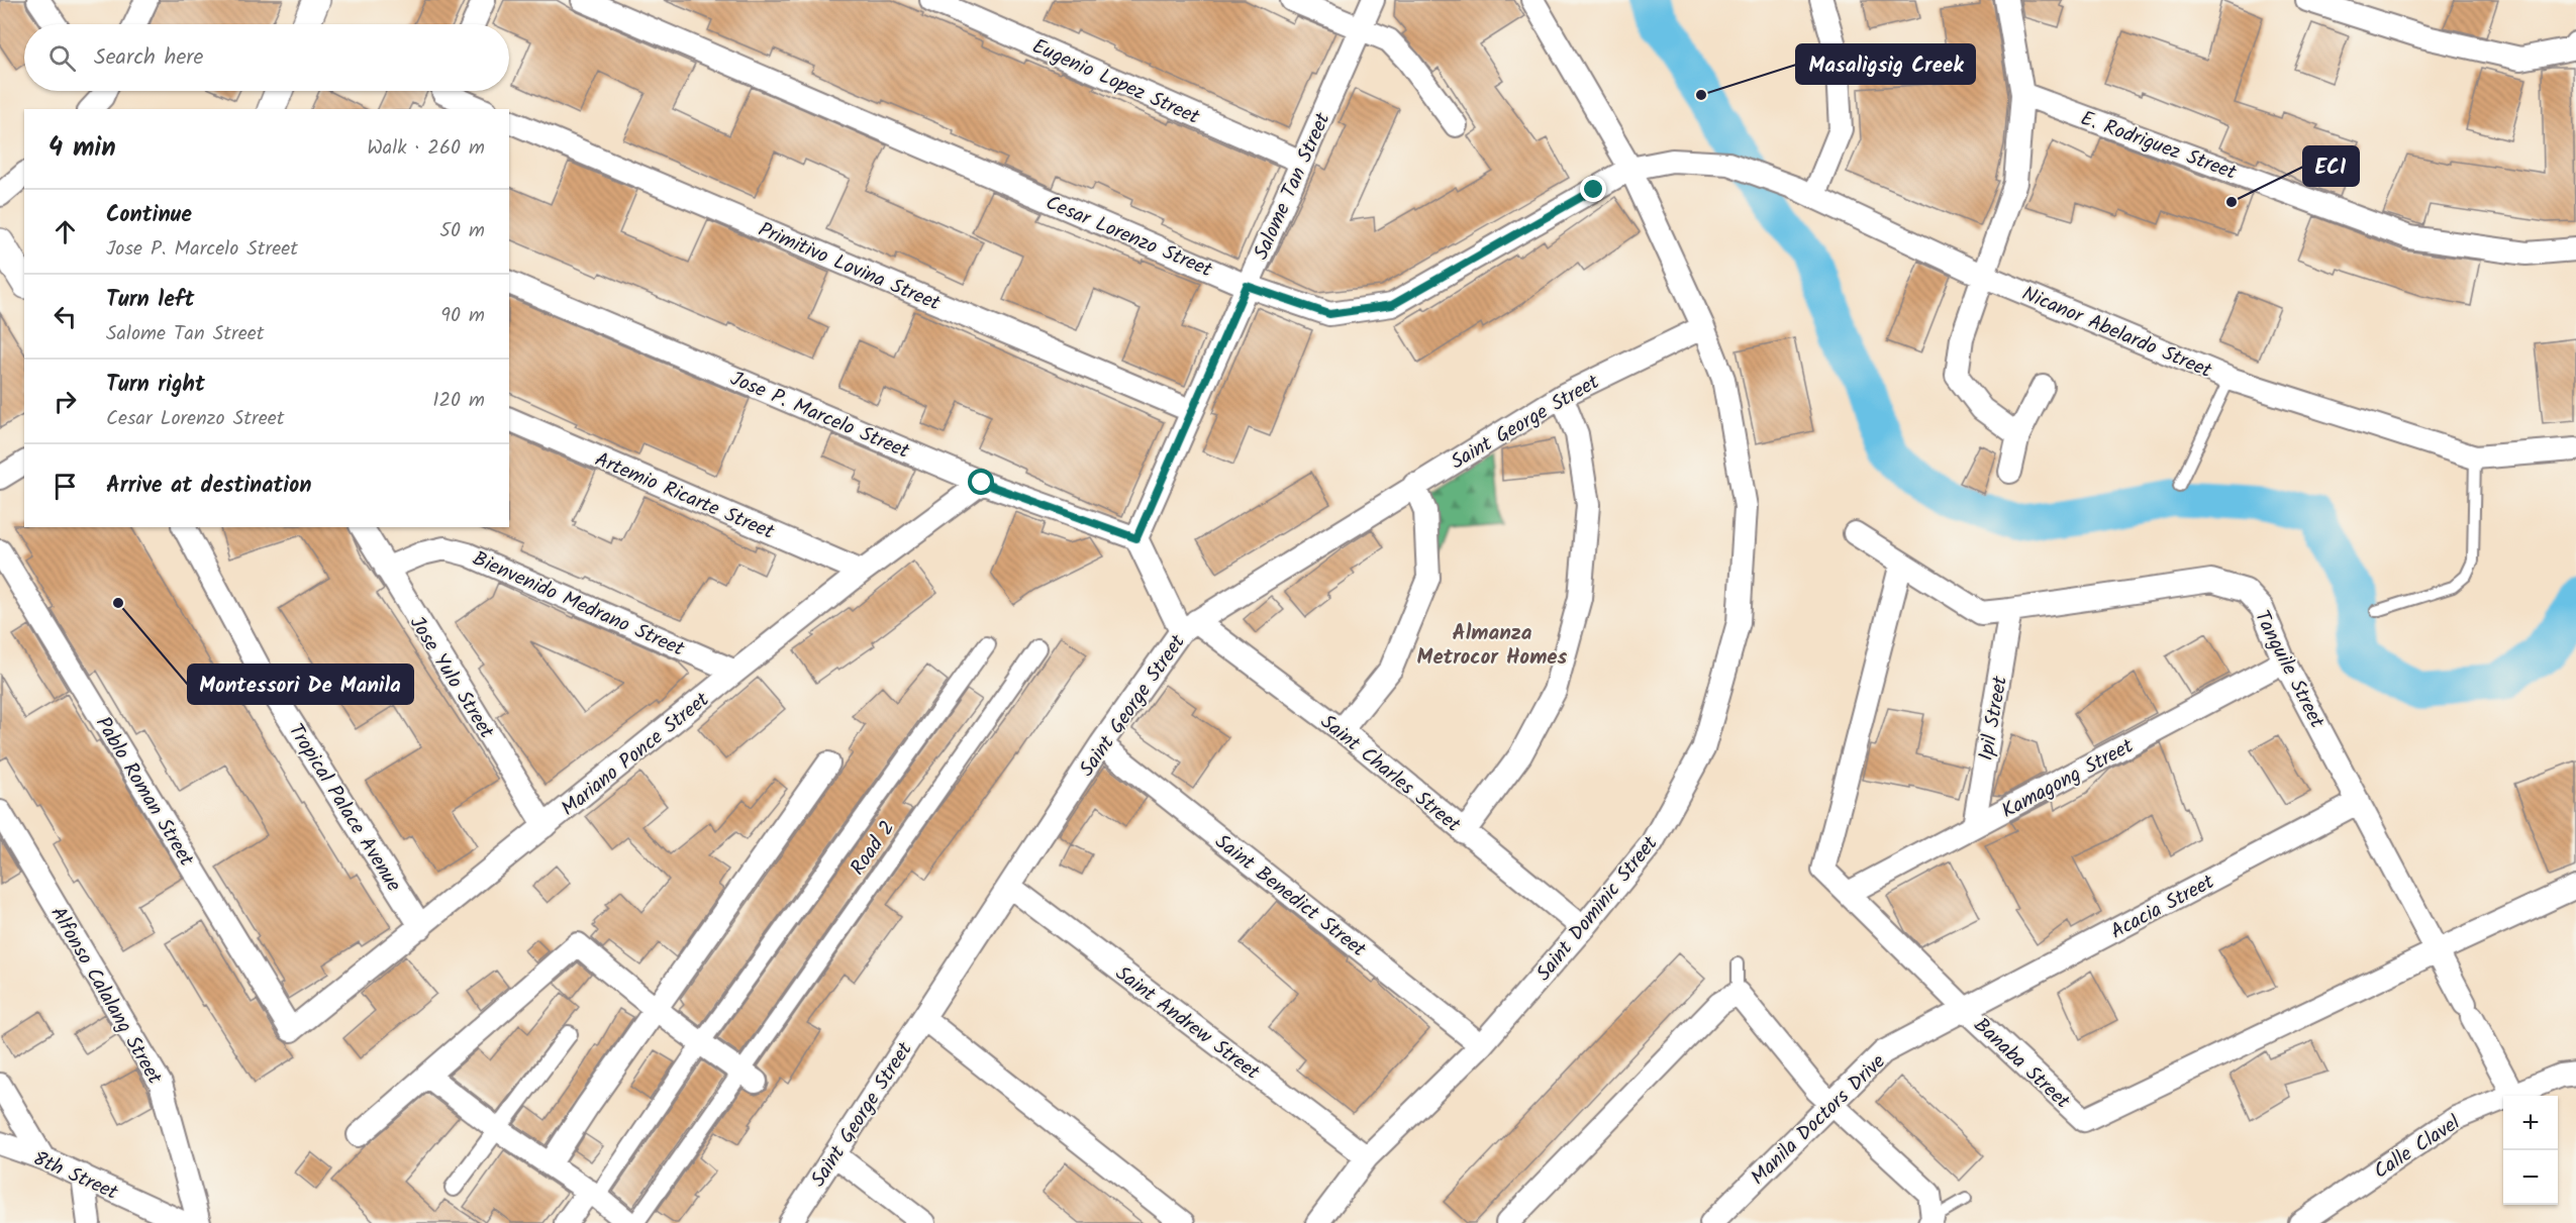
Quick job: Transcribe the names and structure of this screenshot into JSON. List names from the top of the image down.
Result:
{
  "streets": {
    "street": [
      "Eugenio Lopez Street",
      "E. Rodriguez Street",
      "Salome Tan Street",
      "Cesar Lorenzo Street",
      "Primitivo Lovina Street",
      "Nicanor Abelardo Street",
      "Jose P. Marcelo Street",
      "Saint George Street",
      "Artemio Ricarte Street",
      "Bienvenido Medrano Street",
      "Tanguile Street",
      "Jose Yulo Street",
      "Ipil Street",
      "Mariano Ponce Street",
      "Saint Charles Street",
      "Kamagong Street",
      "Pablo Roman Street",
      "Tropical Palace Avenue",
      "Road 2",
      "Saint Benedict Street",
      "Acacia Street",
      "Saint Dominic Street",
      "Alfonso Calalang Street",
      "Saint Andrew Street",
      "Banaba Street",
      "Manila Doctors Drive",
      "Calle Clavel",
      "8th Street"
    ]
  },
  "crossings": [
    ["Eugenio Lopez Street", "Salome Tan Street"],
    ["Salome Tan Street", "Cesar Lorenzo Street"],
    ["Salome Tan Street", "Primitivo Lovina Street"],
    ["Salome Tan Street", "Jose P. Marcelo Street"],
    ["Cesar Lorenzo Street", "Nicanor Abelardo Street"],
    ["Cesar Lorenzo Street", "Saint Dominic Street"],
    ["Jose P. Marcelo Street", "Mariano Ponce Street"],
    ["Saint George Street", "Saint Charles Street"],
    ["Saint George Street", "Saint Benedict Street"],
    ["Saint George Street", "Saint Dominic Street"],
    ["Saint George Street", "Saint Andrew Street"],
    ["Artemio Ricarte Street", "Mariano Ponce Street"],
    ["Bienvenido Medrano Street", "Jose Yulo Street"],
    ["Bienvenido Medrano Street", "Mariano Ponce Street"],
    ["Tanguile Street", "Ipil Street"],
    ["Tanguile Street", "Kamagong Street"],
    ["Tanguile Street", "Acacia Street"],
    ["Tanguile Street", "Banaba Street"],
    ["Tanguile Street", "Calle Clavel"],
    ["Jose Yulo Street", "Mariano Ponce Street"],
    ["Ipil Street", "Kamagong Street"],
    ["Mariano Ponce Street", "Pablo Roman Street"],
    ["Mariano Ponce Street", "Tropical Palace Avenue"],
    ["Saint Charles Street", "Saint Dominic Street"],
    ["Kamagong Street", "Banaba Street"],
    ["Saint Benedict Street", "Saint Dominic Street"],
    ["Acacia Street", "Banaba Street"],
    ["Acacia Street", "Manila Doctors Drive"],
    ["Saint Dominic Street", "Saint Andrew Street"],
    ["Banaba Street", "Manila Doctors Drive"]
  ],
  "districts": ["Almanza Metrocor Homes"],
  "places": ["Masaligsig Creek", "ECI", "Montessori De Manila"],
  "page": {
    "search": "Search here",
    "heading": ["4 min", "Walk · 260 m"],
    "list": [
      ["Continue", "Jose P. Marcelo Street", "50 m"],
      ["Turn left", "Salome Tan Street", "90 m"],
      ["Turn right", "Cesar Lorenzo Street", "120 m"],
      "Arrive at destination"
    ],
    "map_buttons": ["+", "−"]
  }
}
